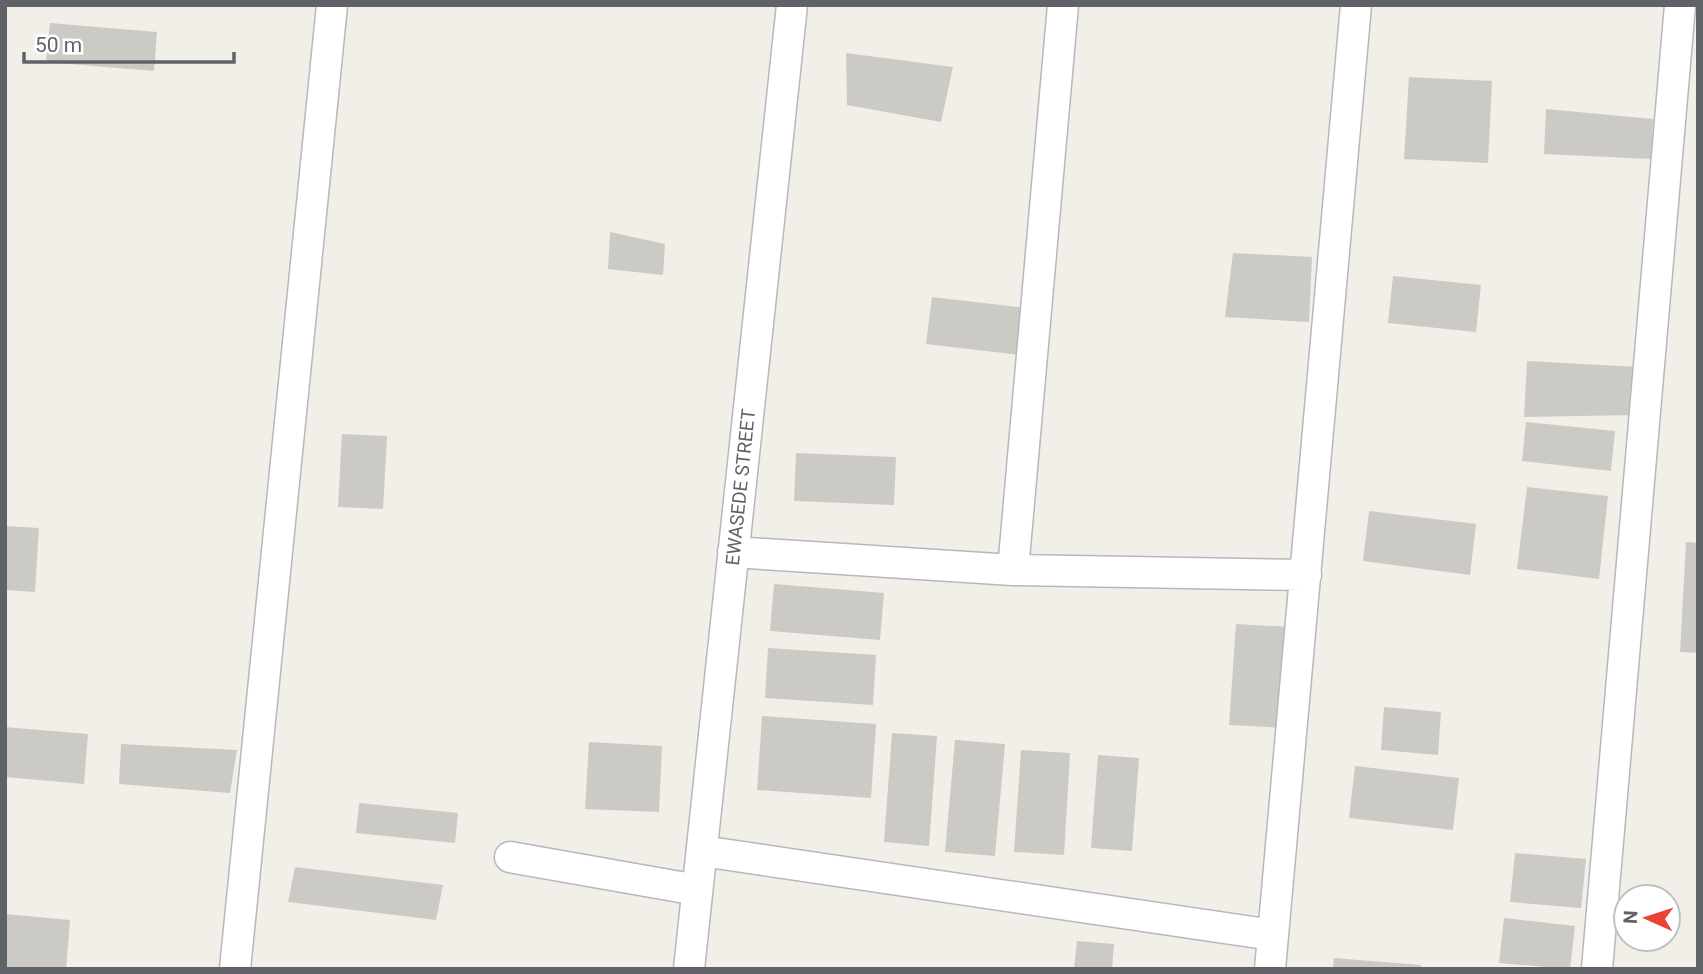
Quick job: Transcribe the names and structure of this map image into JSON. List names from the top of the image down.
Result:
{
  "streets": {
    "street": ["EWASEDE STREET"]
  },
  "scale_bar": "50 m",
  "north": "left"
}
